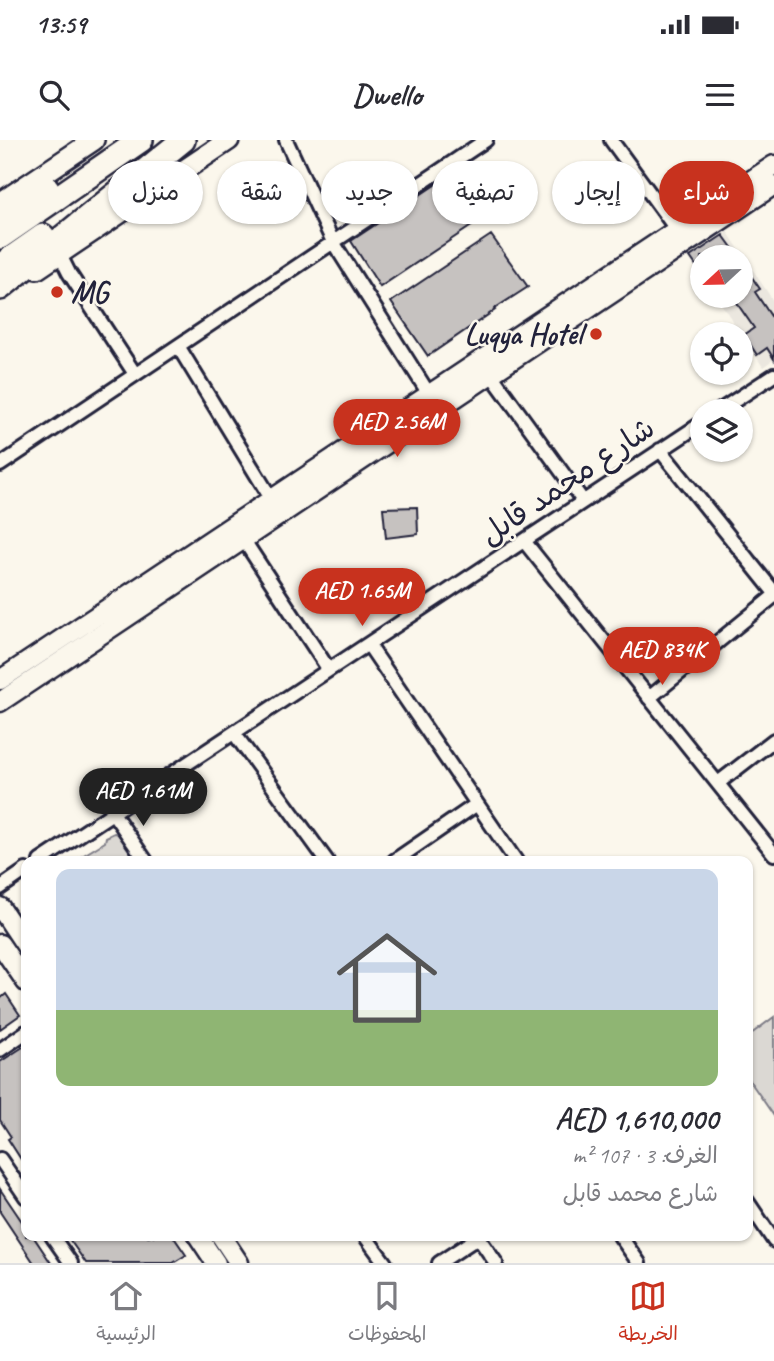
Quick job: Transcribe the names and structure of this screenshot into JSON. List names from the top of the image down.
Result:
{
  "streets": {
    "street": ["شارع محمد قابل"]
  },
  "places": ["MG", "Luqya Hotel"],
  "north": "left",
  "page": {
    "status": "13:59",
    "header": "Dwello",
    "chip": [
      "شراء",
      "إيجار",
      "تصفية",
      "جديد",
      "شقة",
      "منزل"
    ],
    "price": [
      "AED 2.56M",
      "AED 1.65M",
      "AED 834K",
      "AED 1.61M"
    ],
    "list": [
      {
        "name": "AED 1,610,000",
        "note": "الغرف: 3 · 107 m² · شارع محمد قابل"
      }
    ],
    "tabs": ["الخريطة", "المحفوظات", "الرئيسية"]
  }
}
